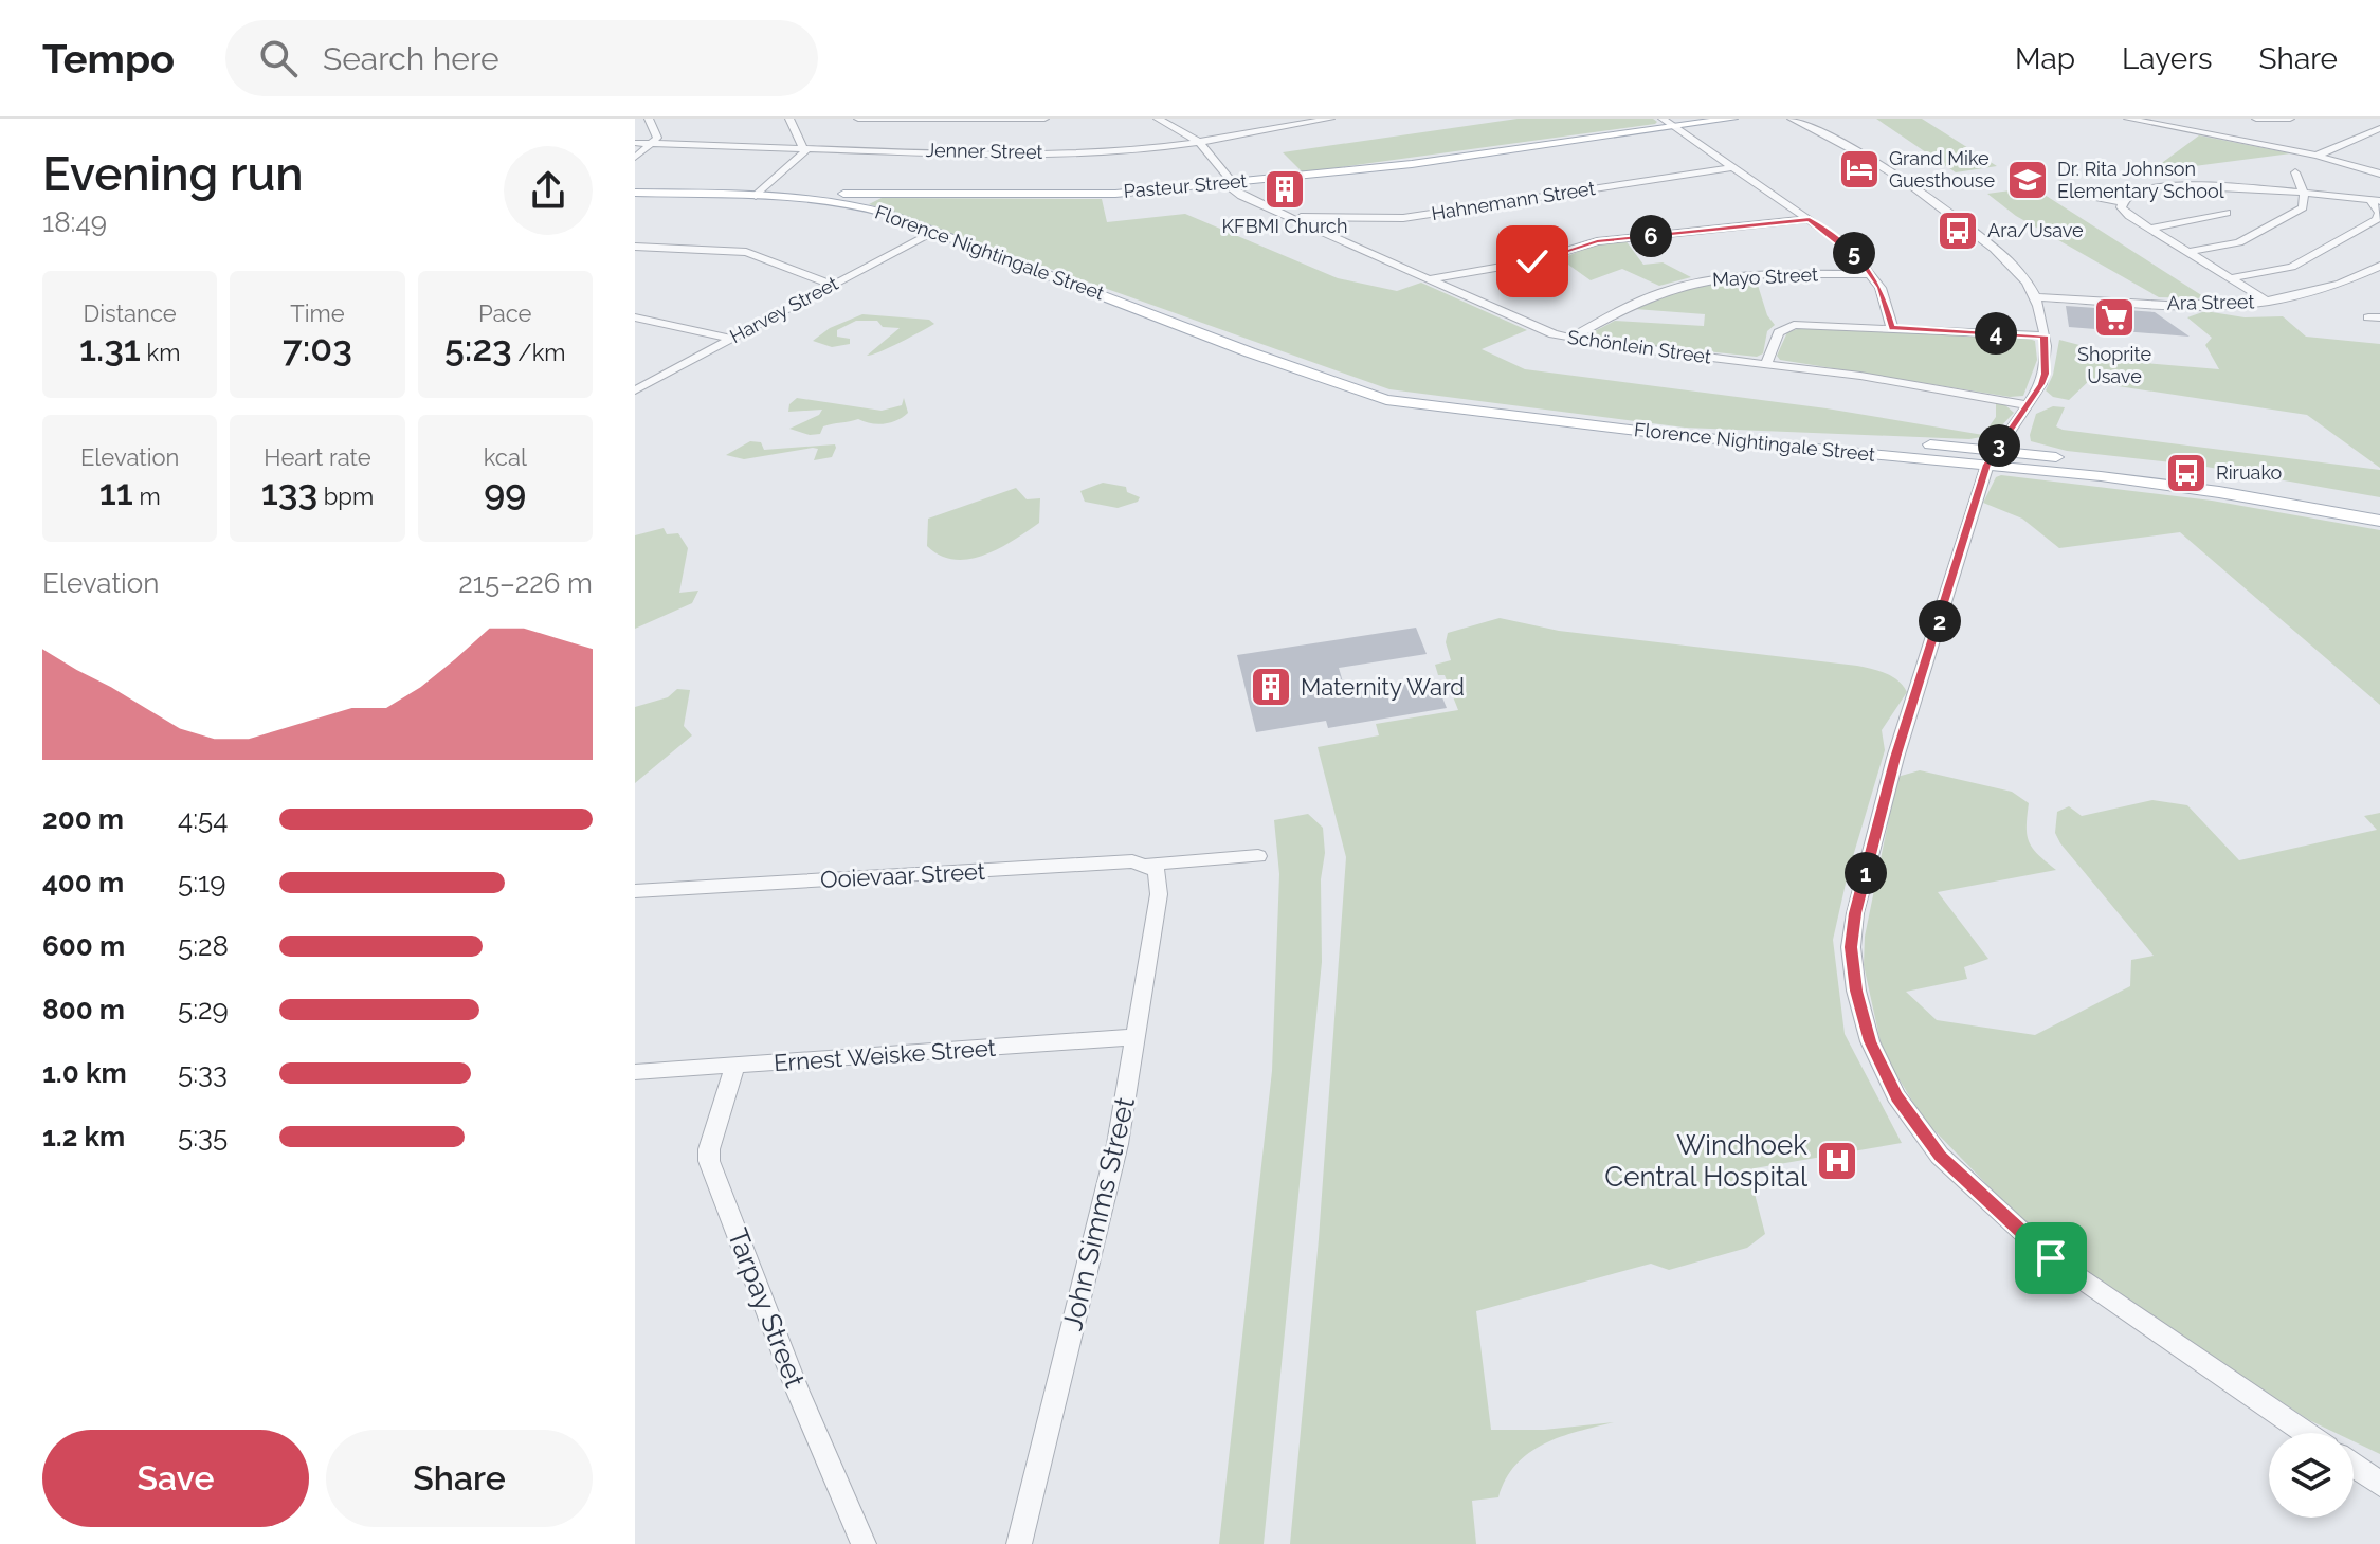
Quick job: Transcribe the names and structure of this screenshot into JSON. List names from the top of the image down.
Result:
{
  "streets": {
    "main road": ["Pasteur Street", "Florence Nightingale Street"],
    "street": [
      "Jenner Street",
      "Hahnemann Street",
      "Mayo Street",
      "Ara Street",
      "Harvey Street",
      "Schönlein Street",
      "Ooievaar Street",
      "Ernest Weiske Street",
      "John Simms Street",
      "Tarpay Street"
    ]
  },
  "crossings": [
    ["Jenner Street", "Schönlein Street"],
    ["Pasteur Street", "Florence Nightingale Street"],
    ["Pasteur Street", "Schönlein Street"],
    ["Hahnemann Street", "Schönlein Street"],
    ["Florence Nightingale Street", "Harvey Street"],
    ["Mayo Street", "Schönlein Street"],
    ["Ooievaar Street", "John Simms Street"],
    ["Ernest Weiske Street", "John Simms Street"],
    ["Ernest Weiske Street", "Tarpay Street"]
  ],
  "places": {
    "hotel": ["Grand Mike Guesthouse"],
    "school or university": ["Dr. Rita Johnson Elementary School"],
    "building": ["KFBMI Church", "Maternity Ward"],
    "bus stop": ["Ara/Usave", "Riruako"],
    "supermarket": ["Shoprite Usave"],
    "hospital": ["Windhoek Central Hospital"]
  },
  "page": {
    "header": "Tempo",
    "search": "Search here",
    "nav": ["Map", "Layers", "Share"],
    "heading": ["Evening run", "18:49"],
    "pins": [
      "6",
      "5",
      "4",
      "3",
      "2",
      "1"
    ],
    "stats": [
      ["Distance", "1.31 km"],
      ["Time", "7:03"],
      ["Pace", "5:23 /km"],
      ["Elevation", "11 m"],
      ["Heart rate", "133 bpm"],
      ["kcal", "99"]
    ],
    "chart": ["Elevation", "215–226 m"],
    "list": [
      {
        "name": "200 m",
        "note": "4:54"
      },
      {
        "name": "400 m",
        "note": "5:19"
      },
      {
        "name": "600 m",
        "note": "5:28"
      },
      {
        "name": "800 m",
        "note": "5:29"
      },
      {
        "name": "1.0 km",
        "note": "5:33"
      },
      {
        "name": "1.2 km",
        "note": "5:35"
      }
    ],
    "buttons": ["Save", "Share"]
  }
}
